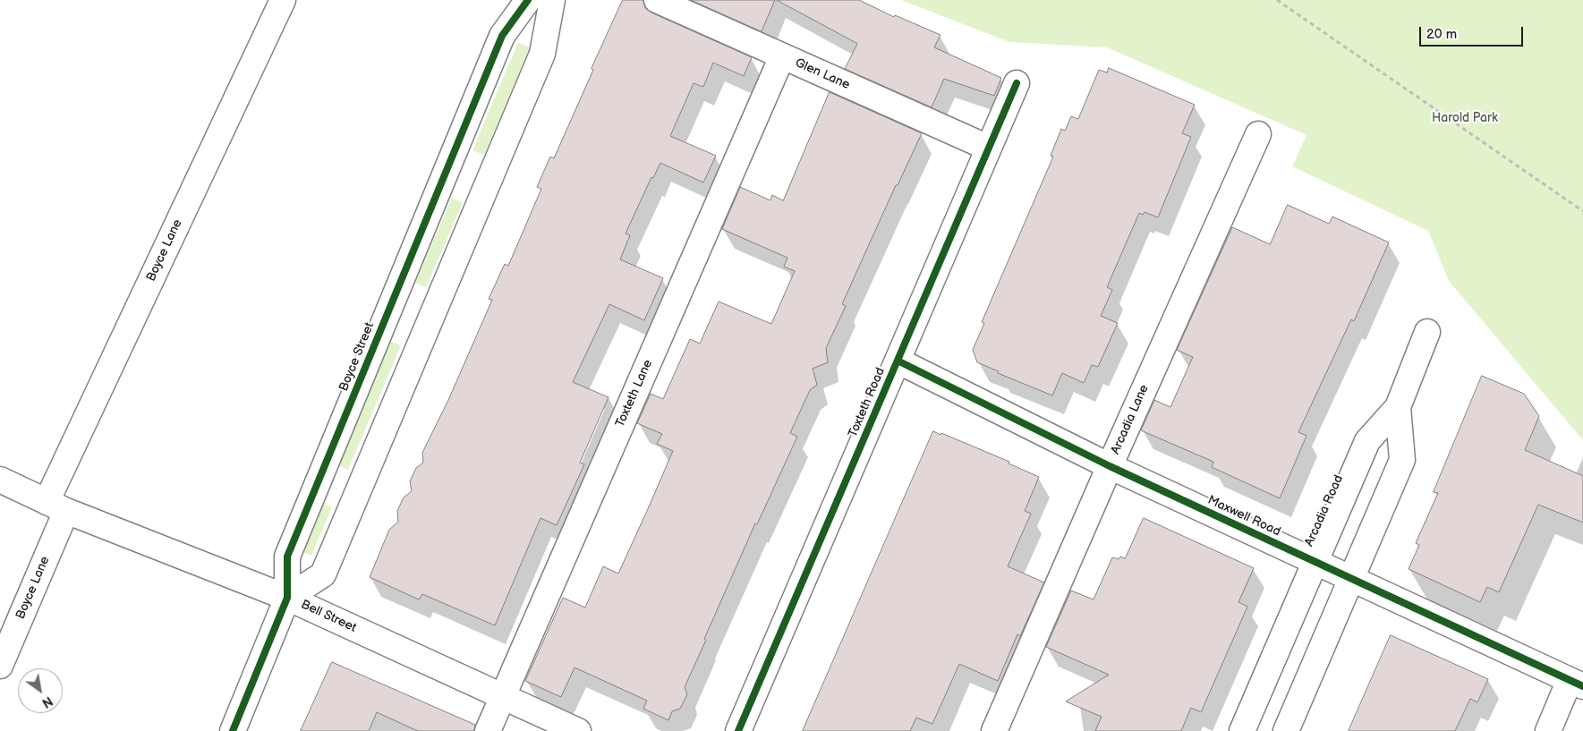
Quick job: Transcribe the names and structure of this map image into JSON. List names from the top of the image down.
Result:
{
  "streets": {
    "street": [
      "Glen Lane",
      "Boyce Lane",
      "Boyce Street",
      "Toxteth Lane",
      "Toxteth Road",
      "Arcadia Lane",
      "Arcadia Road",
      "Maxwell Road",
      "Bell Street"
    ]
  },
  "crossings": [
    ["Glen Lane", "Toxteth Lane"],
    ["Glen Lane", "Toxteth Road"],
    ["Boyce Lane", "Bell Street"],
    ["Boyce Street", "Bell Street"],
    ["Toxteth Lane", "Bell Street"],
    ["Toxteth Road", "Maxwell Road"],
    ["Arcadia Lane", "Maxwell Road"],
    ["Arcadia Road", "Maxwell Road"]
  ],
  "parks": ["Harold Park"],
  "scale_bar": "20 m",
  "north": "bottom right"
}
